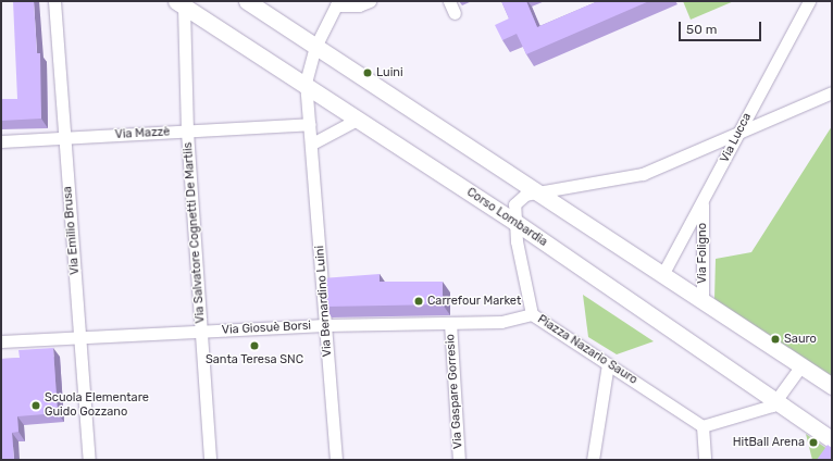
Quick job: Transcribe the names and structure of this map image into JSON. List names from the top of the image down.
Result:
{
  "streets": {
    "street": [
      "Via Mazzè",
      "Via Lucca",
      "Corso Lombardia",
      "Via Emilio Brusa",
      "Via Salvatore Cognetti De Martiis",
      "Via Foligno",
      "Via Bernardino Luini",
      "Via Giosuè Borsi",
      "Piazza Nazario Sauro",
      "Via Gaspare Gorresio"
    ]
  },
  "crossings": [
    ["Via Mazzè", "Via Emilio Brusa"],
    ["Via Mazzè", "Via Salvatore Cognetti De Martiis"],
    ["Via Mazzè", "Via Bernardino Luini"],
    ["Via Lucca", "Via Foligno"],
    ["Via Lucca", "Piazza Nazario Sauro"],
    ["Corso Lombardia", "Via Salvatore Cognetti De Martiis"],
    ["Corso Lombardia", "Via Bernardino Luini"],
    ["Corso Lombardia", "Piazza Nazario Sauro"],
    ["Via Emilio Brusa", "Via Giosuè Borsi"],
    ["Via Salvatore Cognetti De Martiis", "Via Giosuè Borsi"],
    ["Via Bernardino Luini", "Via Giosuè Borsi"],
    ["Via Giosuè Borsi", "Piazza Nazario Sauro"],
    ["Via Giosuè Borsi", "Via Gaspare Gorresio"]
  ],
  "places": [
    "Luini",
    "Carrefour Market",
    "Sauro",
    "Santa Teresa SNC",
    "Scuola Elementare Guido Gozzano",
    "HitBall Arena"
  ],
  "scale_bar": "50 m"
}
